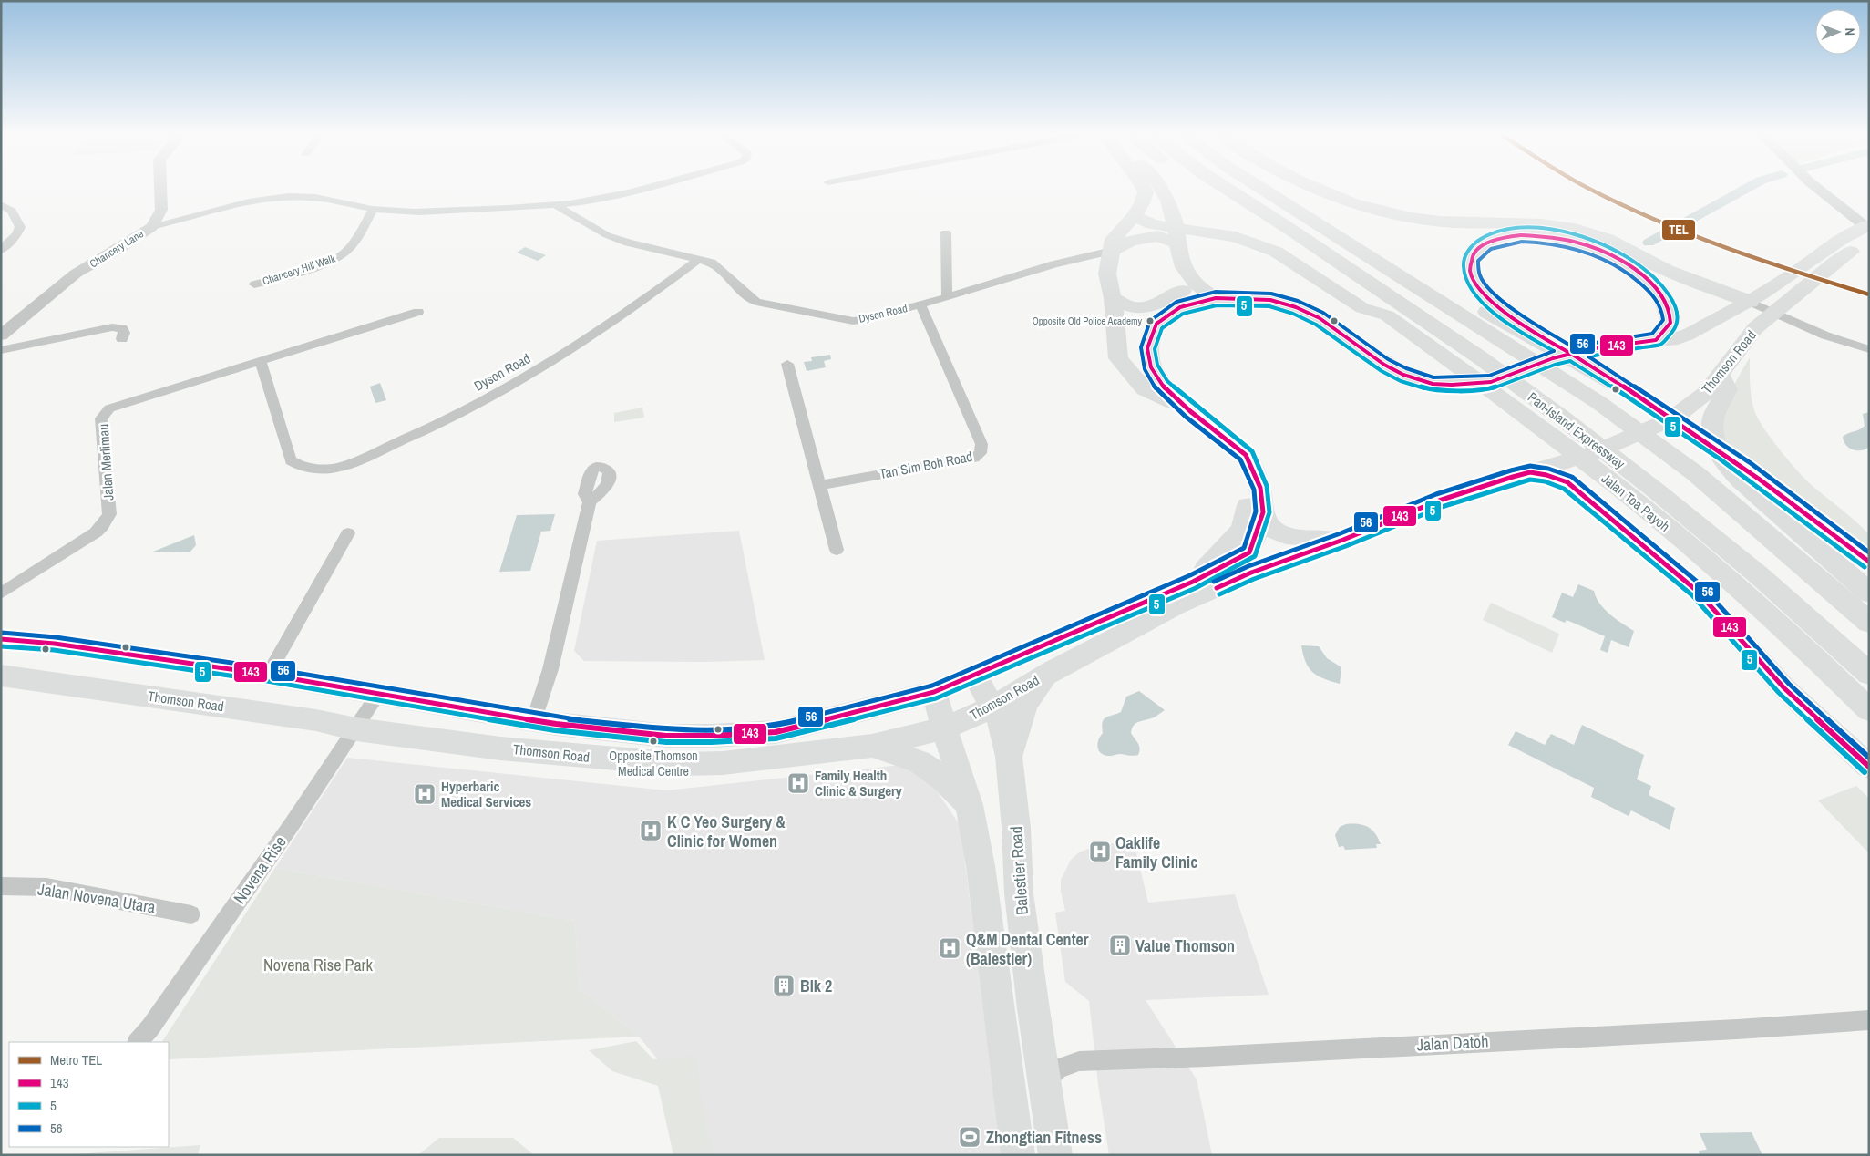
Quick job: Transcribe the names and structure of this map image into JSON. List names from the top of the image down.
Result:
{
  "streets": {
    "highway": ["Pan-Island Expressway"],
    "main road": ["Thomson Road", "Jalan Toa Payoh", "Balestier Road"],
    "street": [
      "Chancery Lane",
      "Chancery Hill Walk",
      "Dyson Road",
      "Jalan Merlimau",
      "Tan Sim Boh Road",
      "Novena Rise",
      "Jalan Novena Utara",
      "Jalan Datoh"
    ]
  },
  "crossings": [
    ["Dyson Road", "Jalan Merlimau"],
    ["Dyson Road", "Tan Sim Boh Road"],
    ["Dyson Road", "Jalan Toa Payoh"],
    ["Thomson Road", "Novena Rise"],
    ["Thomson Road", "Balestier Road"],
    ["Balestier Road", "Jalan Datoh"]
  ],
  "parks": ["Novena Rise Park"],
  "places": {
    "other": ["Opposite Old Police Academy", "Opposite Thomson Medical Centre"],
    "hospital": [
      "Family Health Clinic & Surgery",
      "Hyperbaric Medical Services",
      "K C Yeo Surgery & Clinic for Women",
      "Oaklife Family Clinic",
      "Q&M Dental Center (Balestier)"
    ],
    "building": ["Value Thomson", "Blk 2"],
    "sports": ["Zhongtian Fitness"]
  },
  "lines": [
    "metro line TEL",
    "transit line 5",
    "transit line 143",
    "transit line 56"
  ],
  "legend": [
    "Metro TEL",
    "143",
    "5",
    "56"
  ],
  "north": "right"
}
